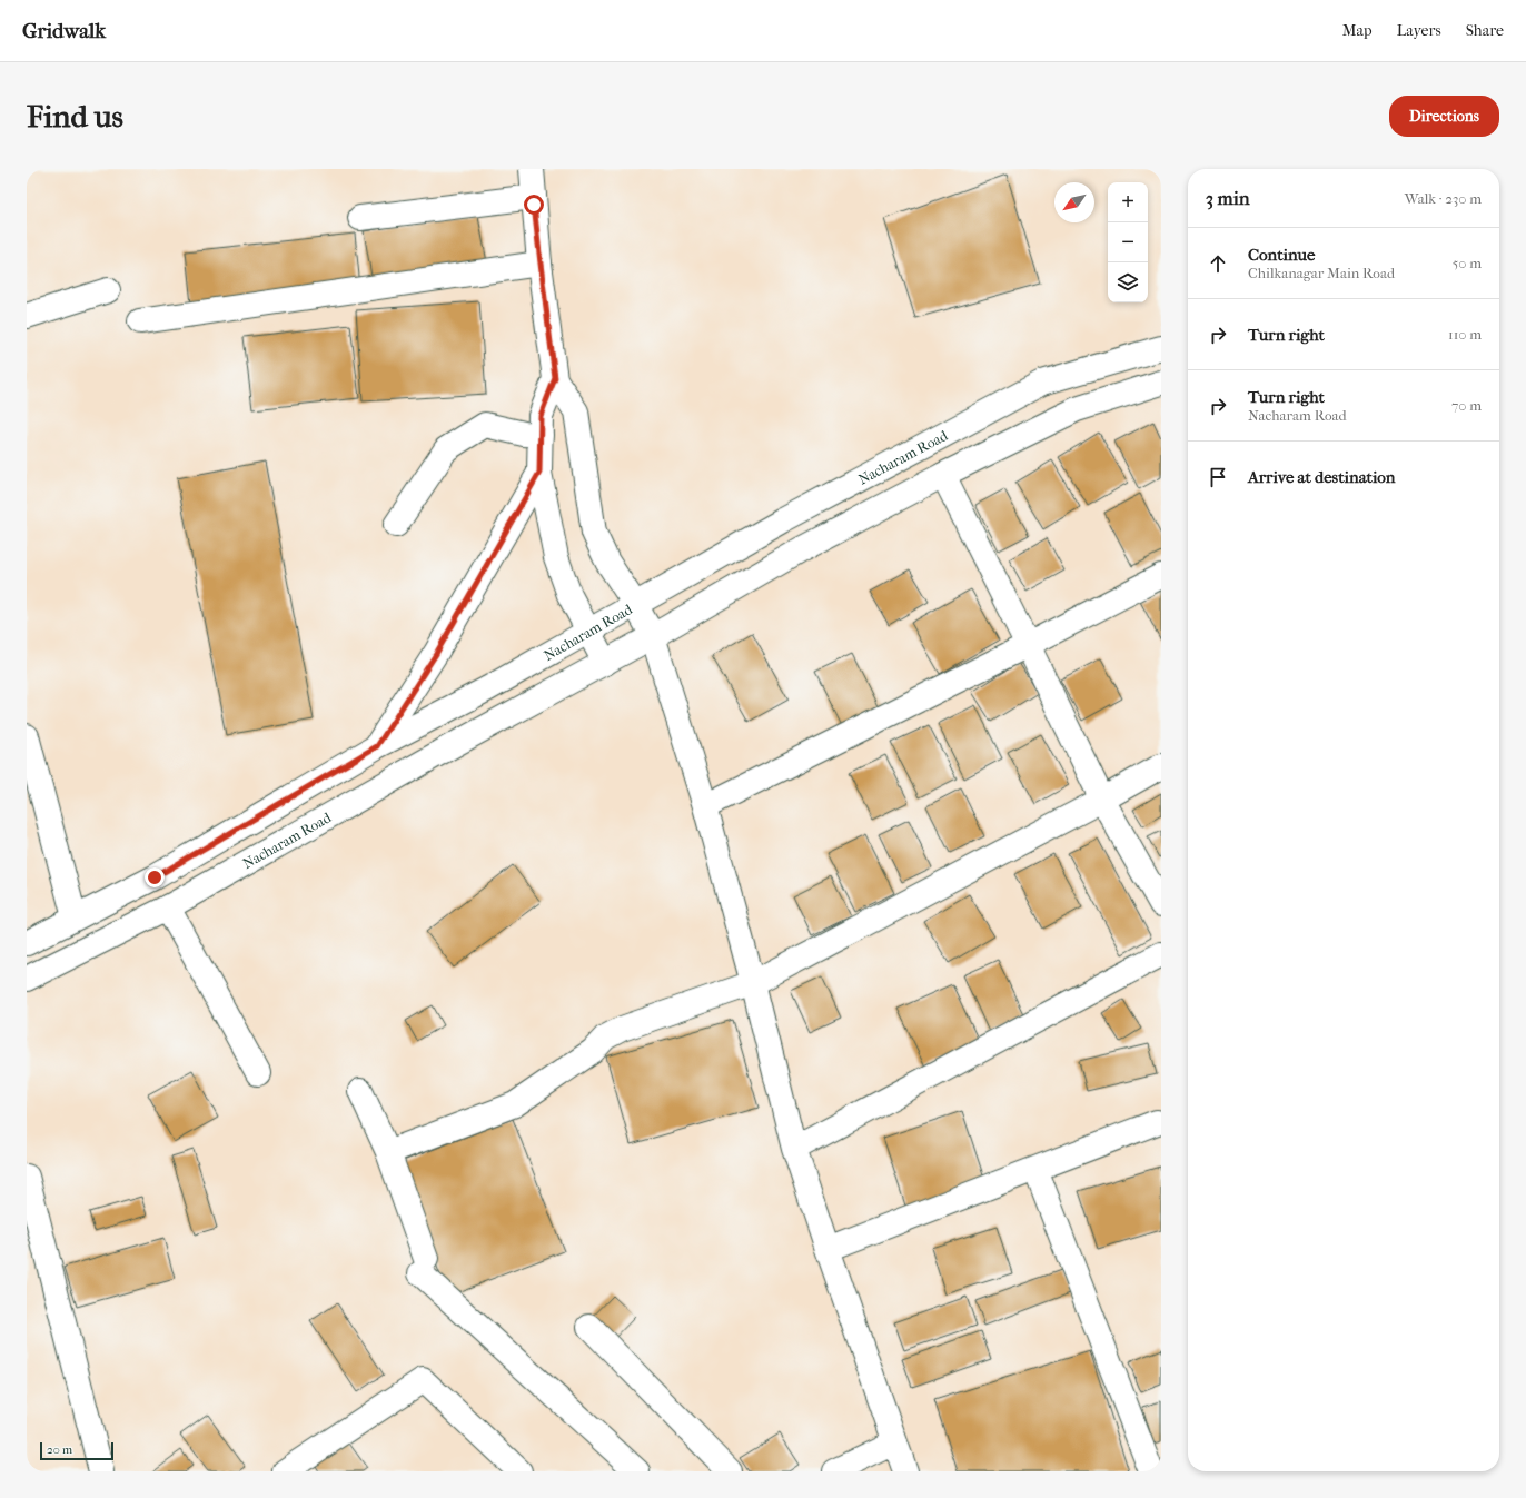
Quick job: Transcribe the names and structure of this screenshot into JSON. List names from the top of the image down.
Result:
{
  "streets": {
    "street": ["Nacharam Road"]
  },
  "scale_bar": "20 m",
  "north": "bottom left",
  "page": {
    "header": "Gridwalk",
    "nav": ["Map", "Layers", "Share"],
    "buttons": "Directions",
    "title": "Find us",
    "heading": ["3 min", "Walk · 230 m"],
    "map_buttons": ["+", "−"],
    "list": [
      ["Continue", "Chilkanagar Main Road", "50 m"],
      ["Turn right", "110 m"],
      ["Turn right", "Nacharam Road", "70 m"],
      "Arrive at destination"
    ],
    "scale": "20 m"
  }
}
